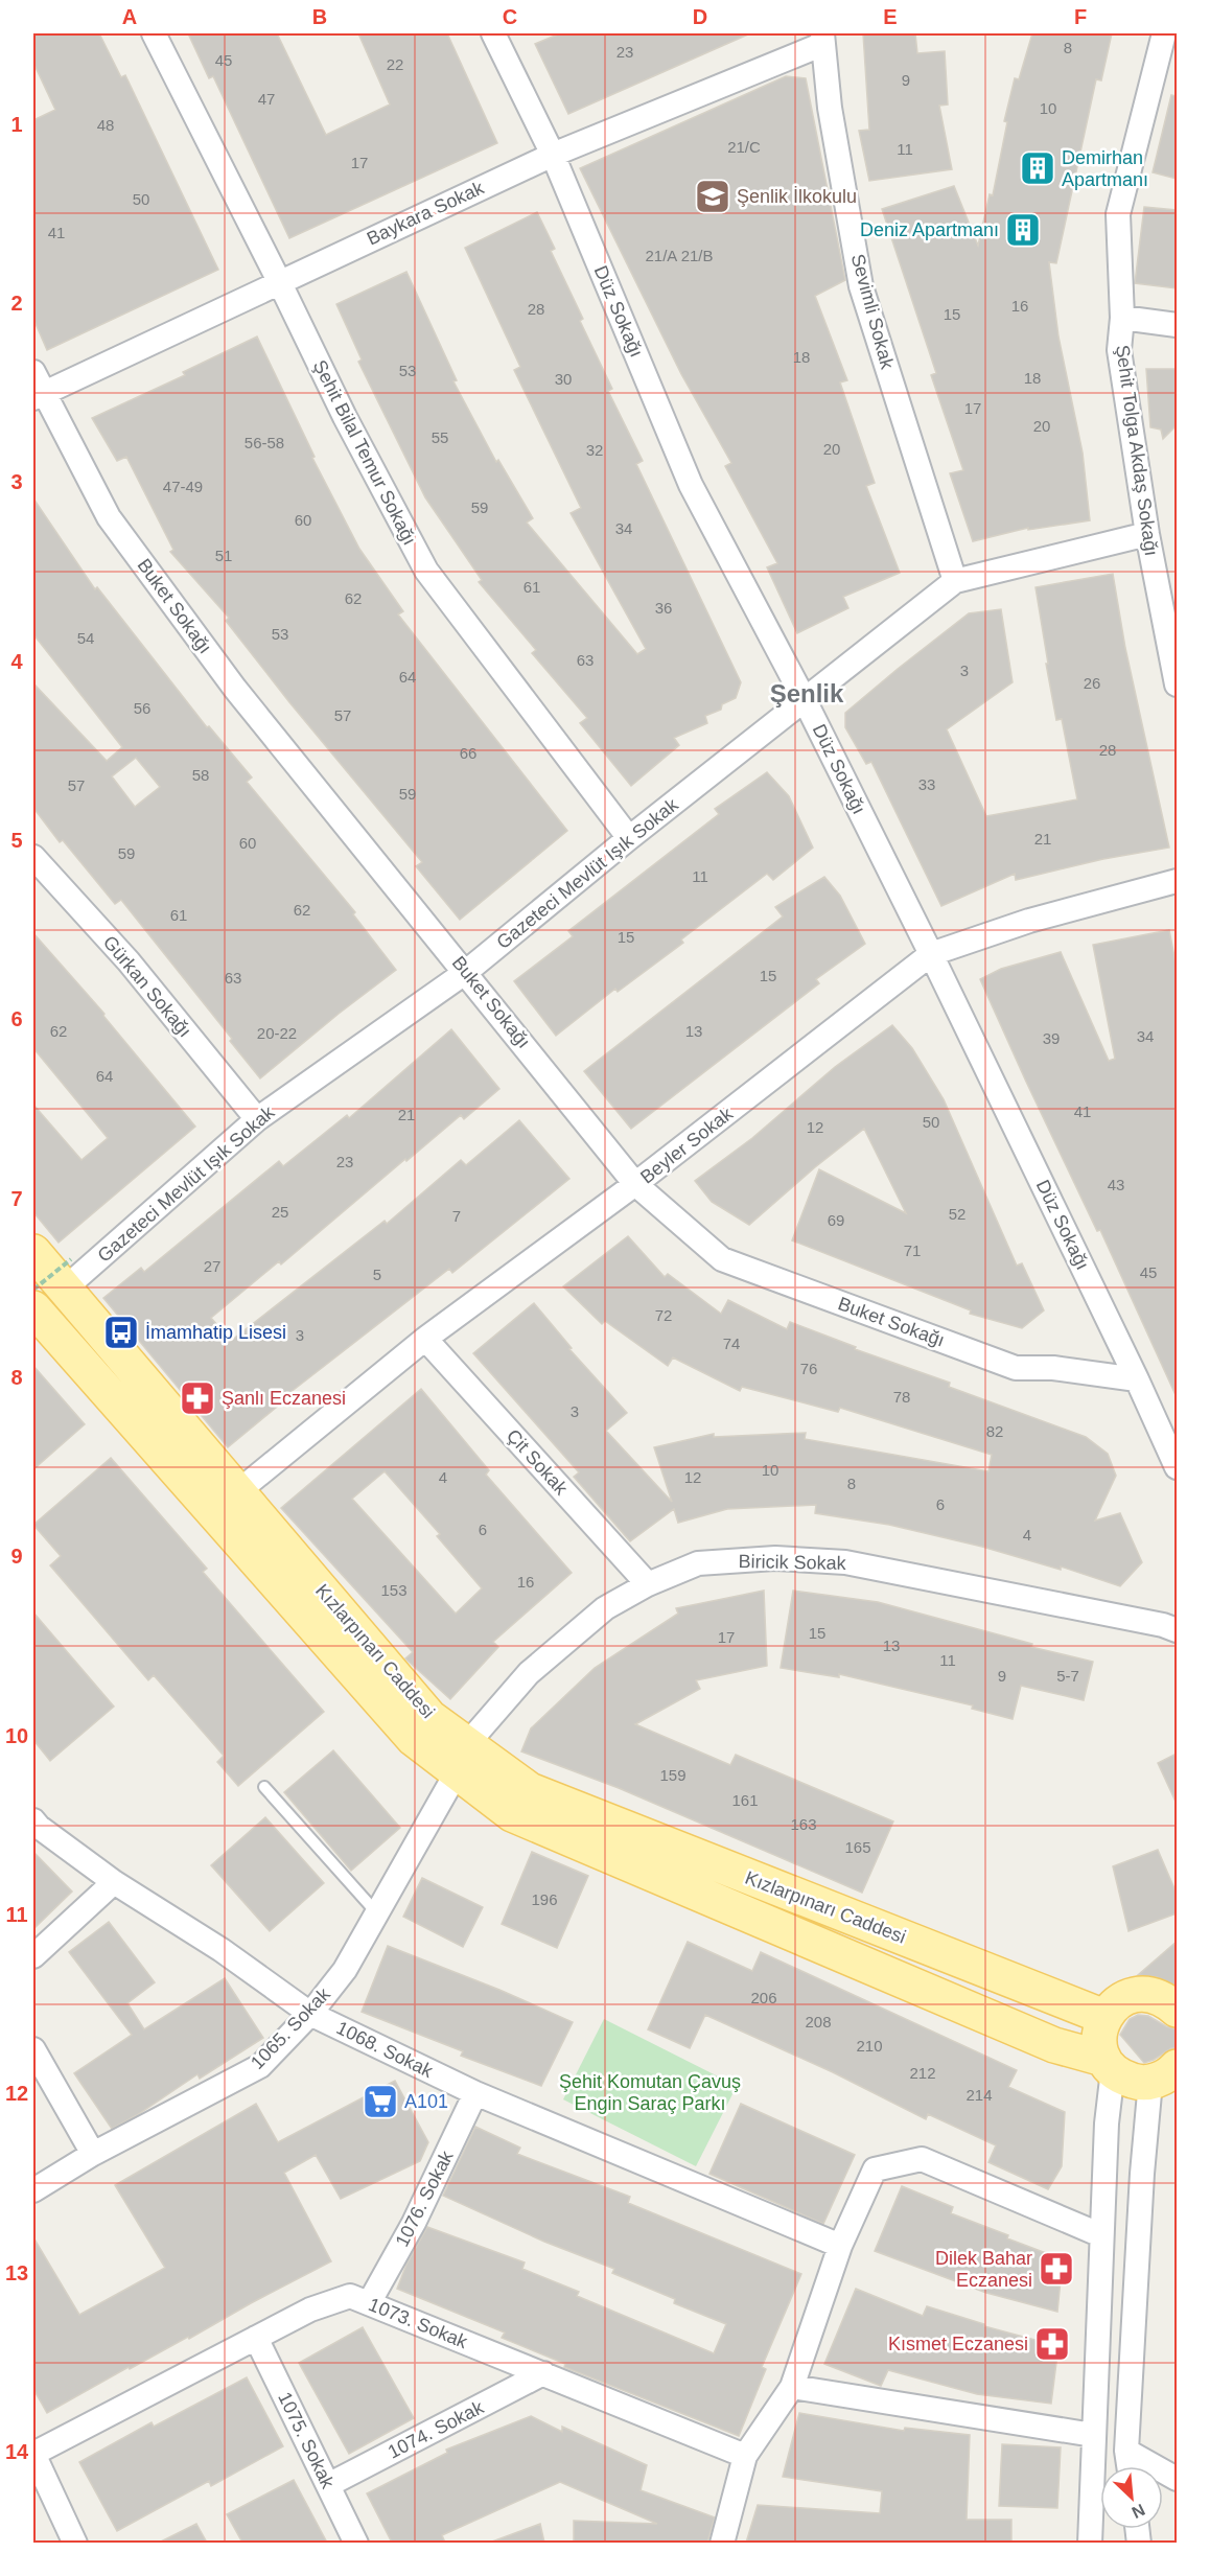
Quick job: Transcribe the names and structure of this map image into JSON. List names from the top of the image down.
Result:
{
  "streets": {
    "main road": ["Kızlarpınarı Caddesi"],
    "street": [
      "Baykara Sokak",
      "Düz Sokağı",
      "Sevimli Sokak",
      "Şehit Tolga Akdaş Sokağı",
      "Şehit Bilal Temur Sokağı",
      "Buket Sokağı",
      "Gazeteci Mevlüt Işık Sokak",
      "Gürkan Sokağı",
      "Beyler Sokak",
      "Çit Sokak",
      "Biricik Sokak",
      "1065. Sokak",
      "1068. Sokak",
      "1076. Sokak",
      "1073. Sokak",
      "1074. Sokak",
      "1075. Sokak"
    ]
  },
  "crossings": [
    ["Baykara Sokak", "Düz Sokağı"],
    ["Baykara Sokak", "Sevimli Sokak"],
    ["Baykara Sokak", "Şehit Bilal Temur Sokağı"],
    ["Baykara Sokak", "Buket Sokağı"],
    ["Düz Sokağı", "Buket Sokağı"],
    ["Düz Sokağı", "Gazeteci Mevlüt Işık Sokak"],
    ["Düz Sokağı", "Beyler Sokak"],
    ["Sevimli Sokak", "Gazeteci Mevlüt Işık Sokak"],
    ["Şehit Tolga Akdaş Sokağı", "Gazeteci Mevlüt Işık Sokak"],
    ["Şehit Bilal Temur Sokağı", "Gazeteci Mevlüt Işık Sokak"],
    ["Buket Sokağı", "Gazeteci Mevlüt Işık Sokak"],
    ["Buket Sokağı", "Beyler Sokak"],
    ["Gazeteci Mevlüt Işık Sokak", "Gürkan Sokağı"],
    ["Gazeteci Mevlüt Işık Sokak", "Kızlarpınarı Caddesi"],
    ["Beyler Sokak", "Çit Sokak"],
    ["Beyler Sokak", "Kızlarpınarı Caddesi"],
    ["Çit Sokak", "Biricik Sokak"],
    ["Biricik Sokak", "Kızlarpınarı Caddesi"],
    ["Biricik Sokak", "1065. Sokak"],
    ["Kızlarpınarı Caddesi", "1065. Sokak"],
    ["1065. Sokak", "1068. Sokak"],
    ["1068. Sokak", "1076. Sokak"],
    ["1076. Sokak", "1073. Sokak"],
    ["1073. Sokak", "1074. Sokak"],
    ["1073. Sokak", "1075. Sokak"],
    ["1074. Sokak", "1075. Sokak"]
  ],
  "districts": ["Şenlik"],
  "parks": ["Şehit Komutan Çavuş Engin Saraç Parkı"],
  "places": {
    "building": ["Demirhan Apartmanı", "Deniz Apartmanı"],
    "school or university": ["Şenlik İlkokulu"],
    "bus stop": ["İmamhatip Lisesi"],
    "pharmacy": ["Şanlı Eczanesi", "Dilek Bahar Eczanesi", "Kısmet Eczanesi"],
    "supermarket": ["A101"]
  },
  "house_numbers": [
    "8",
    "23",
    "45",
    "22",
    "9",
    "47",
    "10",
    "48",
    "21/C",
    "11",
    "17",
    "50",
    "41",
    "21/A 21/B",
    "16",
    "28",
    "15",
    "18",
    "53",
    "18",
    "30",
    "17",
    "20",
    "55",
    "56-58",
    "20",
    "32",
    "47-49",
    "59",
    "60",
    "34",
    "51",
    "61",
    "62",
    "36",
    "53",
    "54",
    "63",
    "3",
    "64",
    "26",
    "56",
    "57",
    "28",
    "66",
    "58",
    "33",
    "57",
    "59",
    "21",
    "60",
    "59",
    "11",
    "62",
    "61",
    "15",
    "15",
    "63",
    "62",
    "13",
    "20-22",
    "34",
    "39",
    "64",
    "41",
    "21",
    "50",
    "12",
    "23",
    "43",
    "25",
    "52",
    "7",
    "69",
    "71",
    "27",
    "45",
    "5",
    "72",
    "3",
    "74",
    "76",
    "78",
    "3",
    "82",
    "10",
    "4",
    "12",
    "8",
    "6",
    "6",
    "4",
    "16",
    "153",
    "15",
    "17",
    "13",
    "11",
    "9",
    "5-7",
    "159",
    "161",
    "163",
    "165",
    "196",
    "206",
    "208",
    "210",
    "212",
    "214"
  ],
  "north": "bottom right",
  "grid": {
    "columns": [
      "A",
      "B",
      "C",
      "D",
      "E",
      "F"
    ],
    "rows": [
      "1",
      "2",
      "3",
      "4",
      "5",
      "6",
      "7",
      "8",
      "9",
      "10",
      "11",
      "12",
      "13",
      "14"
    ]
  }
}
